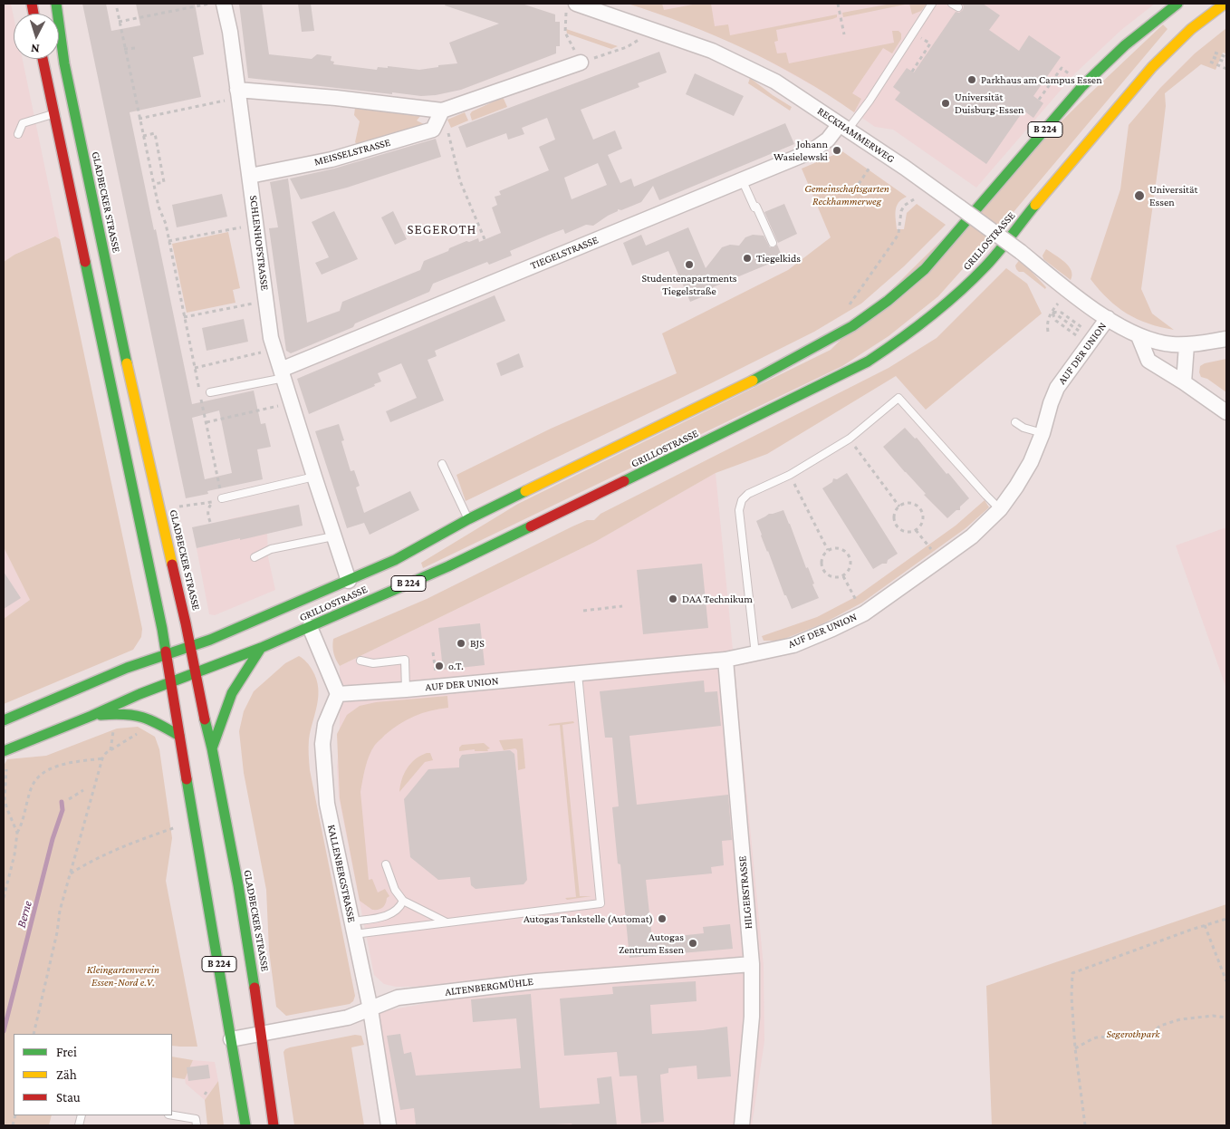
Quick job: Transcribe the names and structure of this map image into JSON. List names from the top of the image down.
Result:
{
  "streets": {
    "main road": ["B 224", "GLADBECKER STRASSE", "GRILLOSTRASSE"],
    "street": [
      "RECKHAMMERWEG",
      "MEISSELSTRASSE",
      "SCHLENHOFSTRASSE",
      "TIEGELSTRASSE",
      "AUF DER UNION",
      "KALLENBERGSTRASSE",
      "HILGERSTRASSE",
      "ALTENBERGMÜHLE"
    ]
  },
  "crossings": [
    ["B 224", "GRILLOSTRASSE"],
    ["B 224", "ALTENBERGMÜHLE"],
    ["RECKHAMMERWEG", "TIEGELSTRASSE"],
    ["RECKHAMMERWEG", "AUF DER UNION"],
    ["MEISSELSTRASSE", "SCHLENHOFSTRASSE"],
    ["GLADBECKER STRASSE", "GRILLOSTRASSE"],
    ["GLADBECKER STRASSE", "ALTENBERGMÜHLE"],
    ["GRILLOSTRASSE", "SCHLENHOFSTRASSE"],
    ["SCHLENHOFSTRASSE", "TIEGELSTRASSE"],
    ["AUF DER UNION", "KALLENBERGSTRASSE"],
    ["AUF DER UNION", "HILGERSTRASSE"],
    ["KALLENBERGSTRASSE", "ALTENBERGMÜHLE"],
    ["HILGERSTRASSE", "ALTENBERGMÜHLE"]
  ],
  "districts": ["SEGEROTH"],
  "water": ["Berne"],
  "parks": ["Gemeinschaftsgarten Reckhammerweg", "Kleingartenverein Essen-Nord e.V.", "Segerothpark"],
  "places": [
    "Parkhaus am Campus Essen",
    "Universität Duisburg-Essen",
    "Johann Wasielewski",
    "Universität Essen",
    "Tiegelkids",
    "Studentenapartments Tiegelstraße",
    "DAA Technikum",
    "BJS",
    "o.T.",
    "Autogas Tankstelle (Automat)",
    "Autogas Zentrum Essen"
  ],
  "legend": ["Frei", "Zäh", "Stau"],
  "north": "bottom"
}
